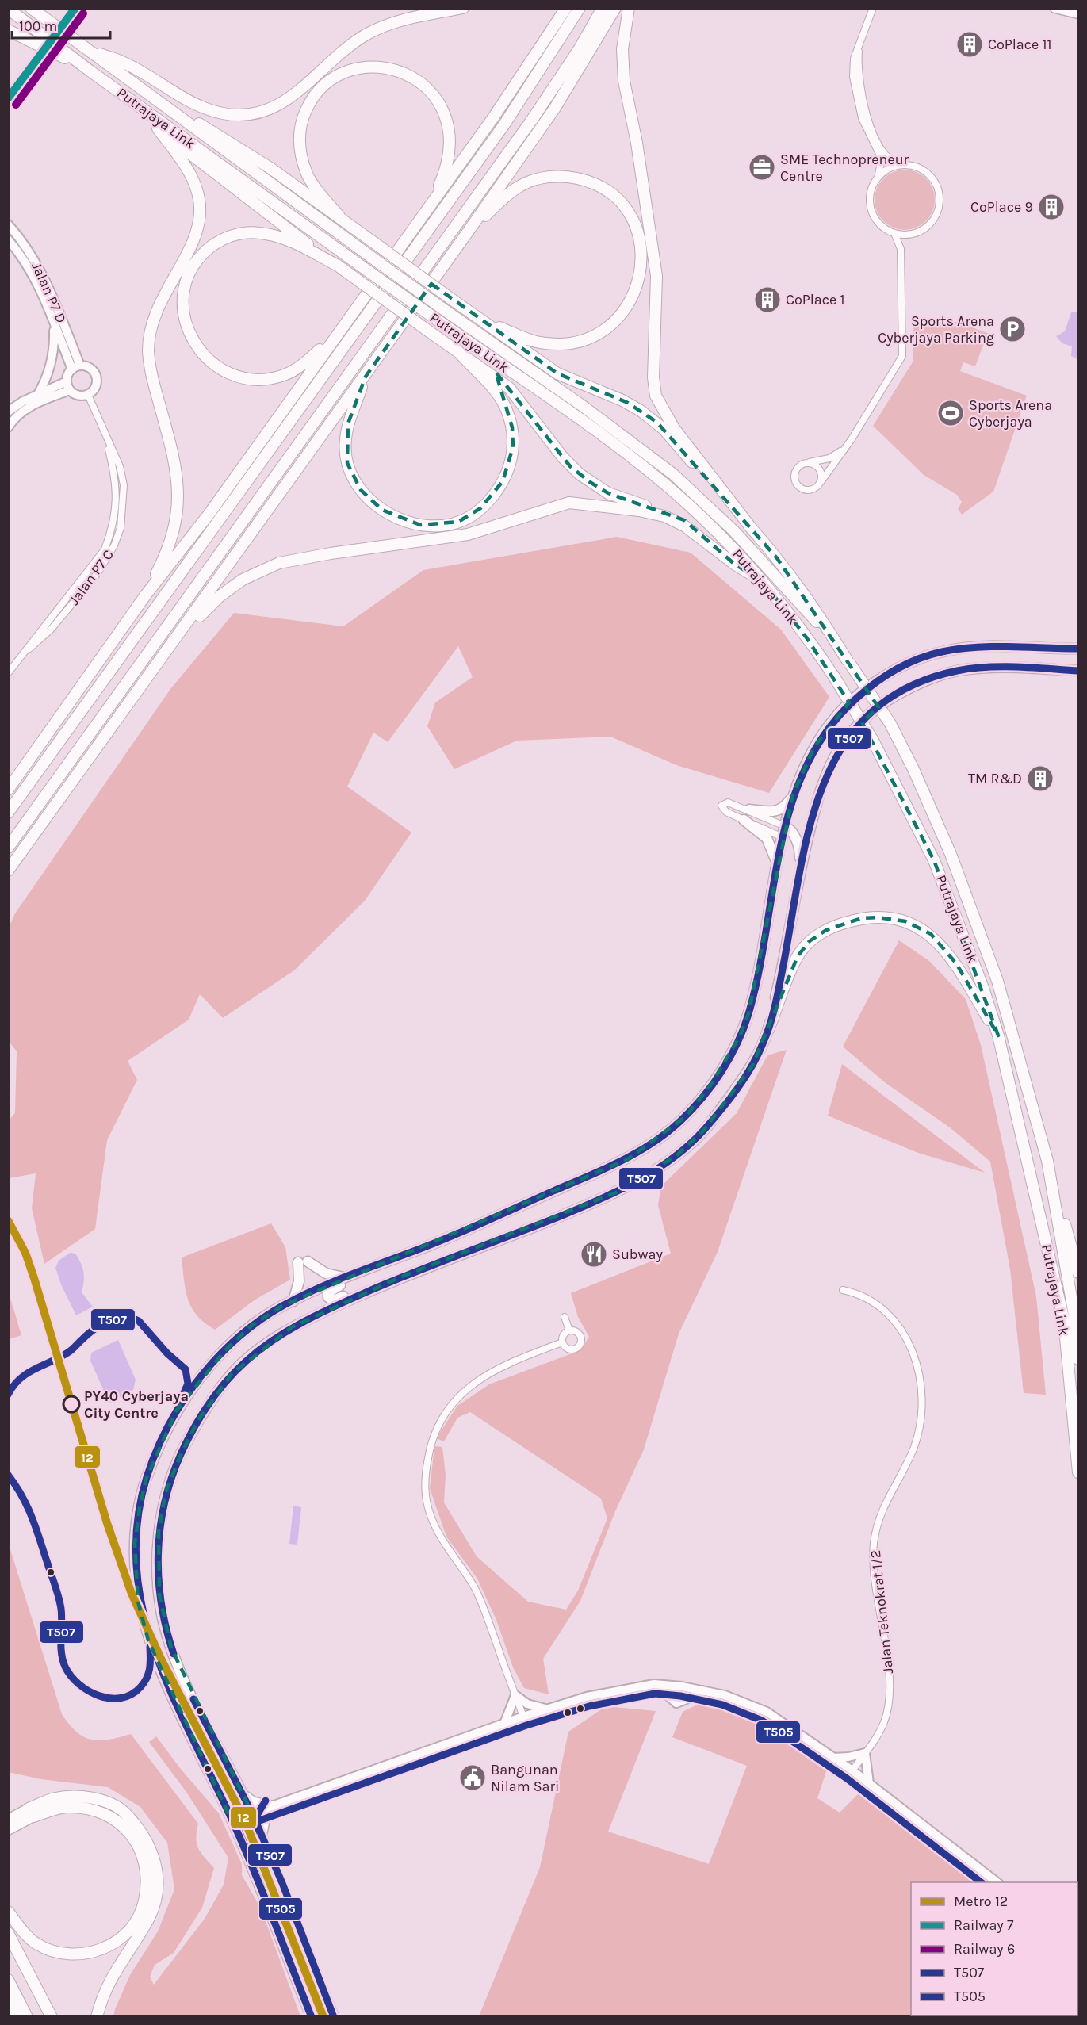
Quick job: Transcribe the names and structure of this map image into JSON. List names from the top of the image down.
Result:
{
  "streets": {
    "highway": ["Putrajaya Link"],
    "main road": ["Jalan P7 D"],
    "street": ["Jalan P7 C", "Jalan Teknokrat 1/2"]
  },
  "crossings": [
    ["Jalan P7 D", "Jalan P7 C"]
  ],
  "places": {
    "building": [
      "CoPlace 11",
      "CoPlace 9",
      "CoPlace 1",
      "TM R&D"
    ],
    "office": ["SME Technopreneur Centre"],
    "parking": ["Sports Arena Cyberjaya Parking"],
    "sports": ["Sports Arena Cyberjaya"],
    "restaurant": ["Subway"],
    "other": ["PY40 Cyberjaya City Centre"],
    "public building": ["Bangunan Nilam Sari"]
  },
  "lines": [
    "rail line 7",
    "rail line 6",
    "transit line T507",
    "metro line 12",
    "transit line T505"
  ],
  "legend": [
    "Metro 12",
    "Railway 7",
    "Railway 6",
    "T507",
    "T505"
  ],
  "scale_bar": "100 m"
}
